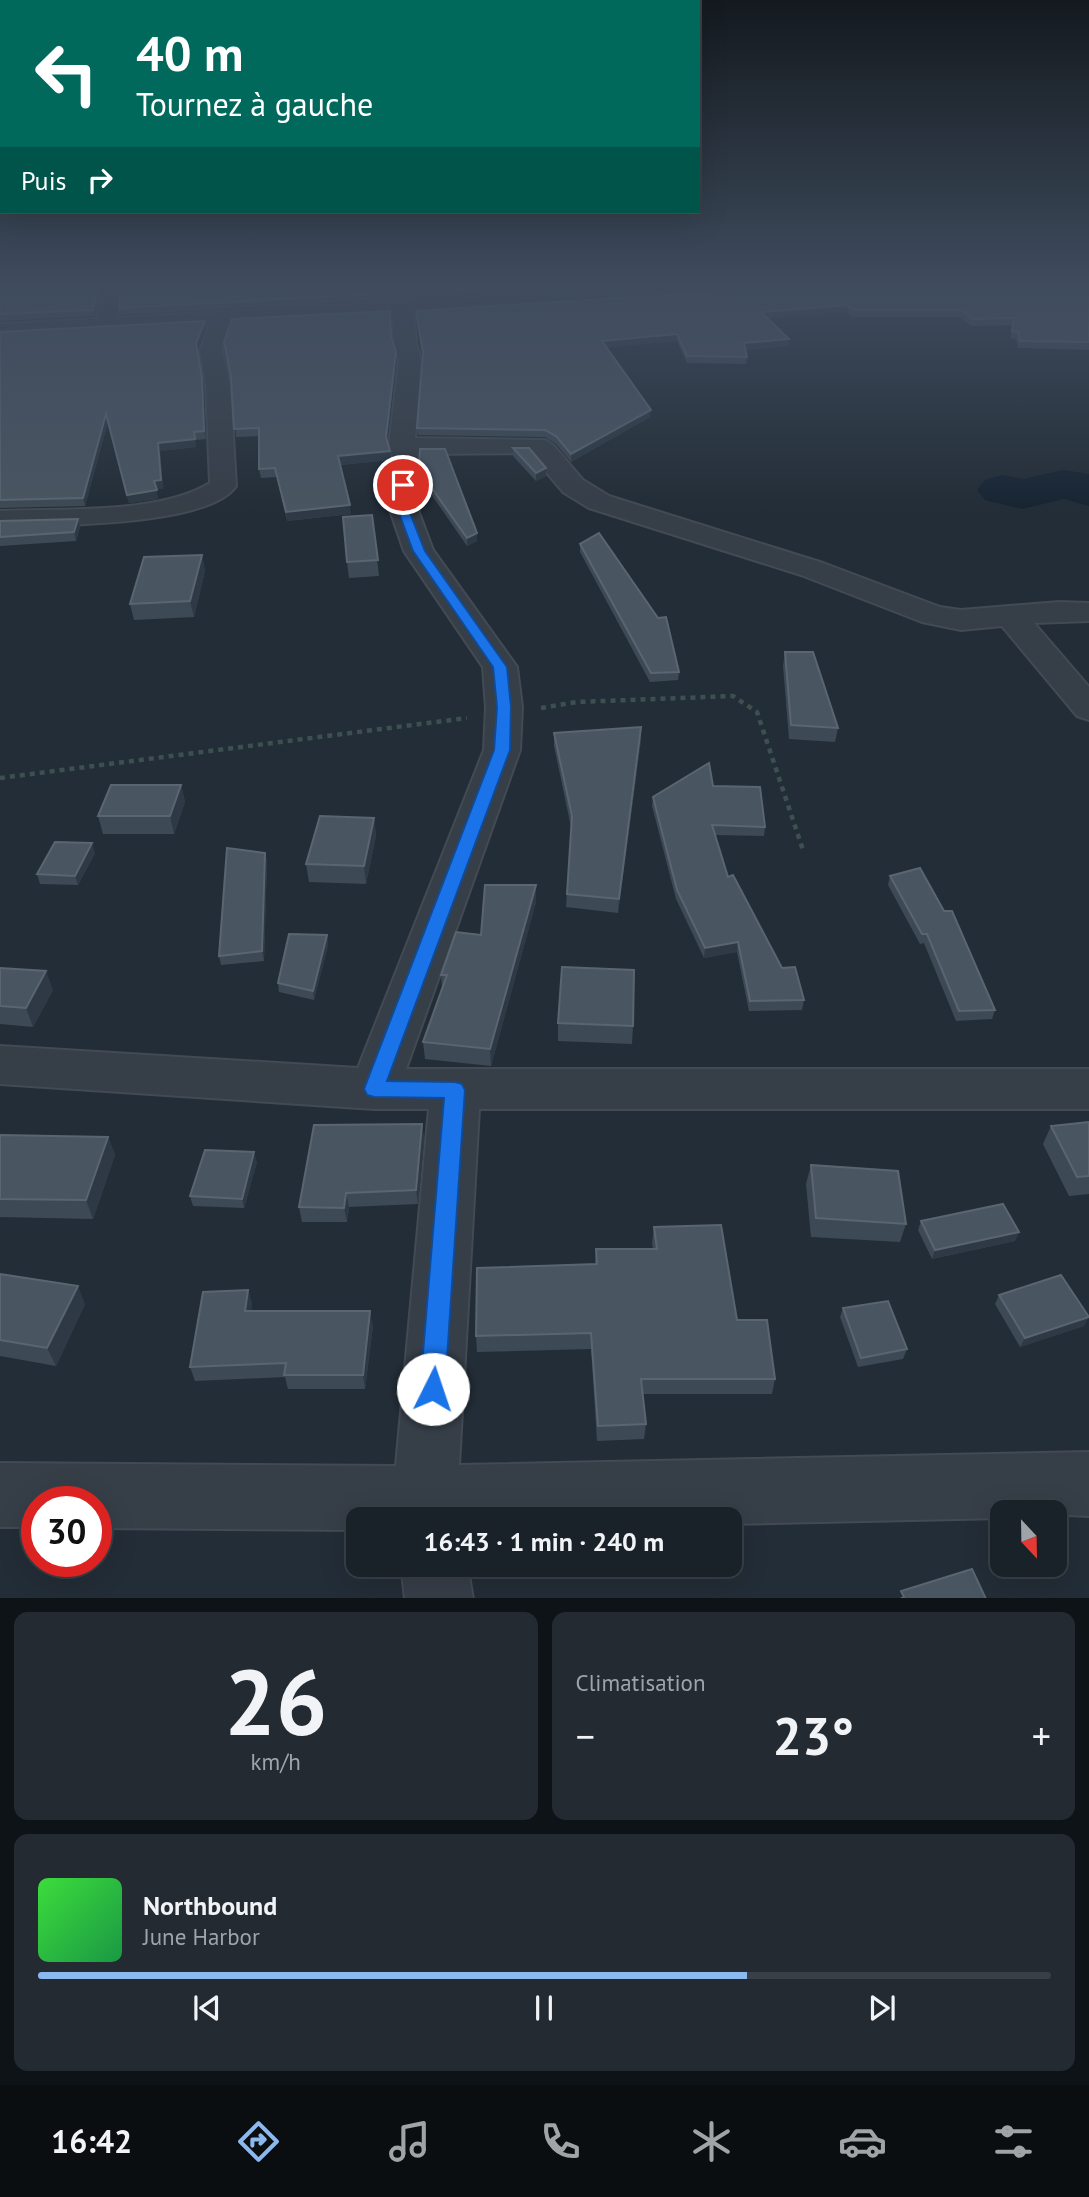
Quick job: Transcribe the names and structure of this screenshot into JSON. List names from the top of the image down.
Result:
{
  "north": "bottom",
  "page": {
    "turn": ["40 m", "Tournez à gauche"],
    "then": "Puis",
    "limit": "30",
    "trip": "16:43 · 1 min · 240 m",
    "tile": [
      ["26", "km/h"],
      "Climatisation"
    ],
    "heat": ["−", "23°", "+"],
    "song": ["Northbound", "June Harbor"],
    "tabs": "16:42"
  }
}
